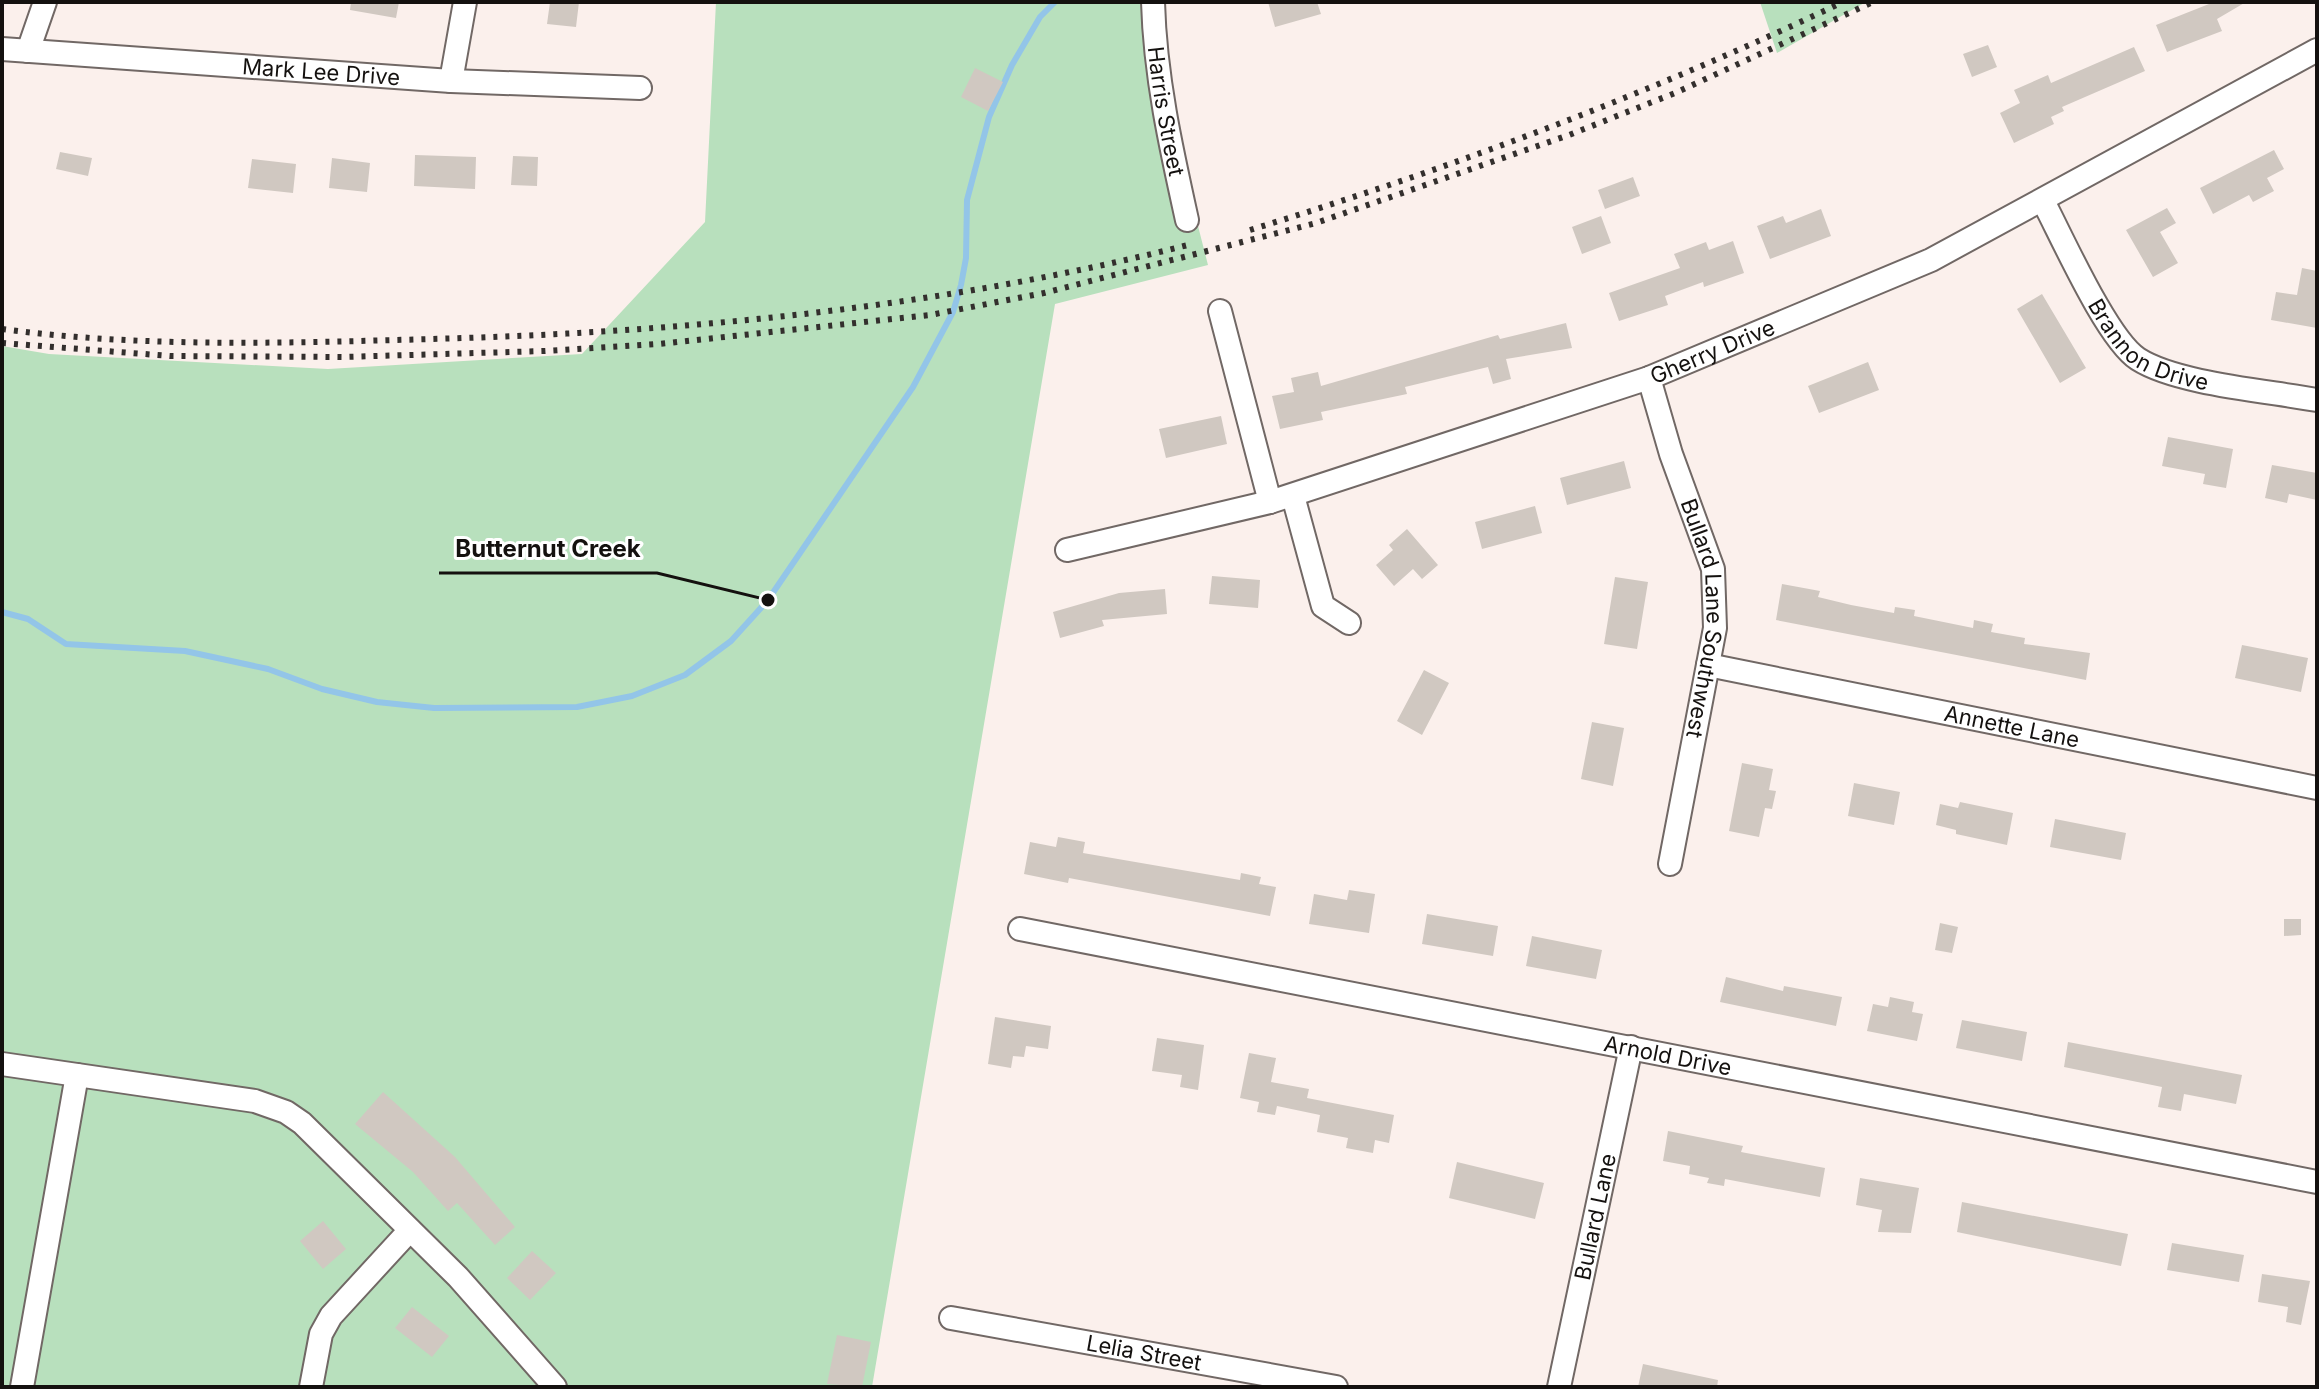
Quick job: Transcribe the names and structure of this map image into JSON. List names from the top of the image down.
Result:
{
  "streets": {
    "street": [
      "Mark Lee Drive",
      "Harris Street",
      "Brannon Drive",
      "Gherry Drive",
      "Bullard Lane Southwest",
      "Annette Lane",
      "Arnold Drive",
      "Bullard Lane",
      "Lelia Street"
    ]
  },
  "crossings": [
    ["Brannon Drive", "Gherry Drive"],
    ["Gherry Drive", "Bullard Lane Southwest"],
    ["Bullard Lane Southwest", "Annette Lane"],
    ["Arnold Drive", "Bullard Lane"]
  ],
  "places": ["Butternut Creek"]
}
